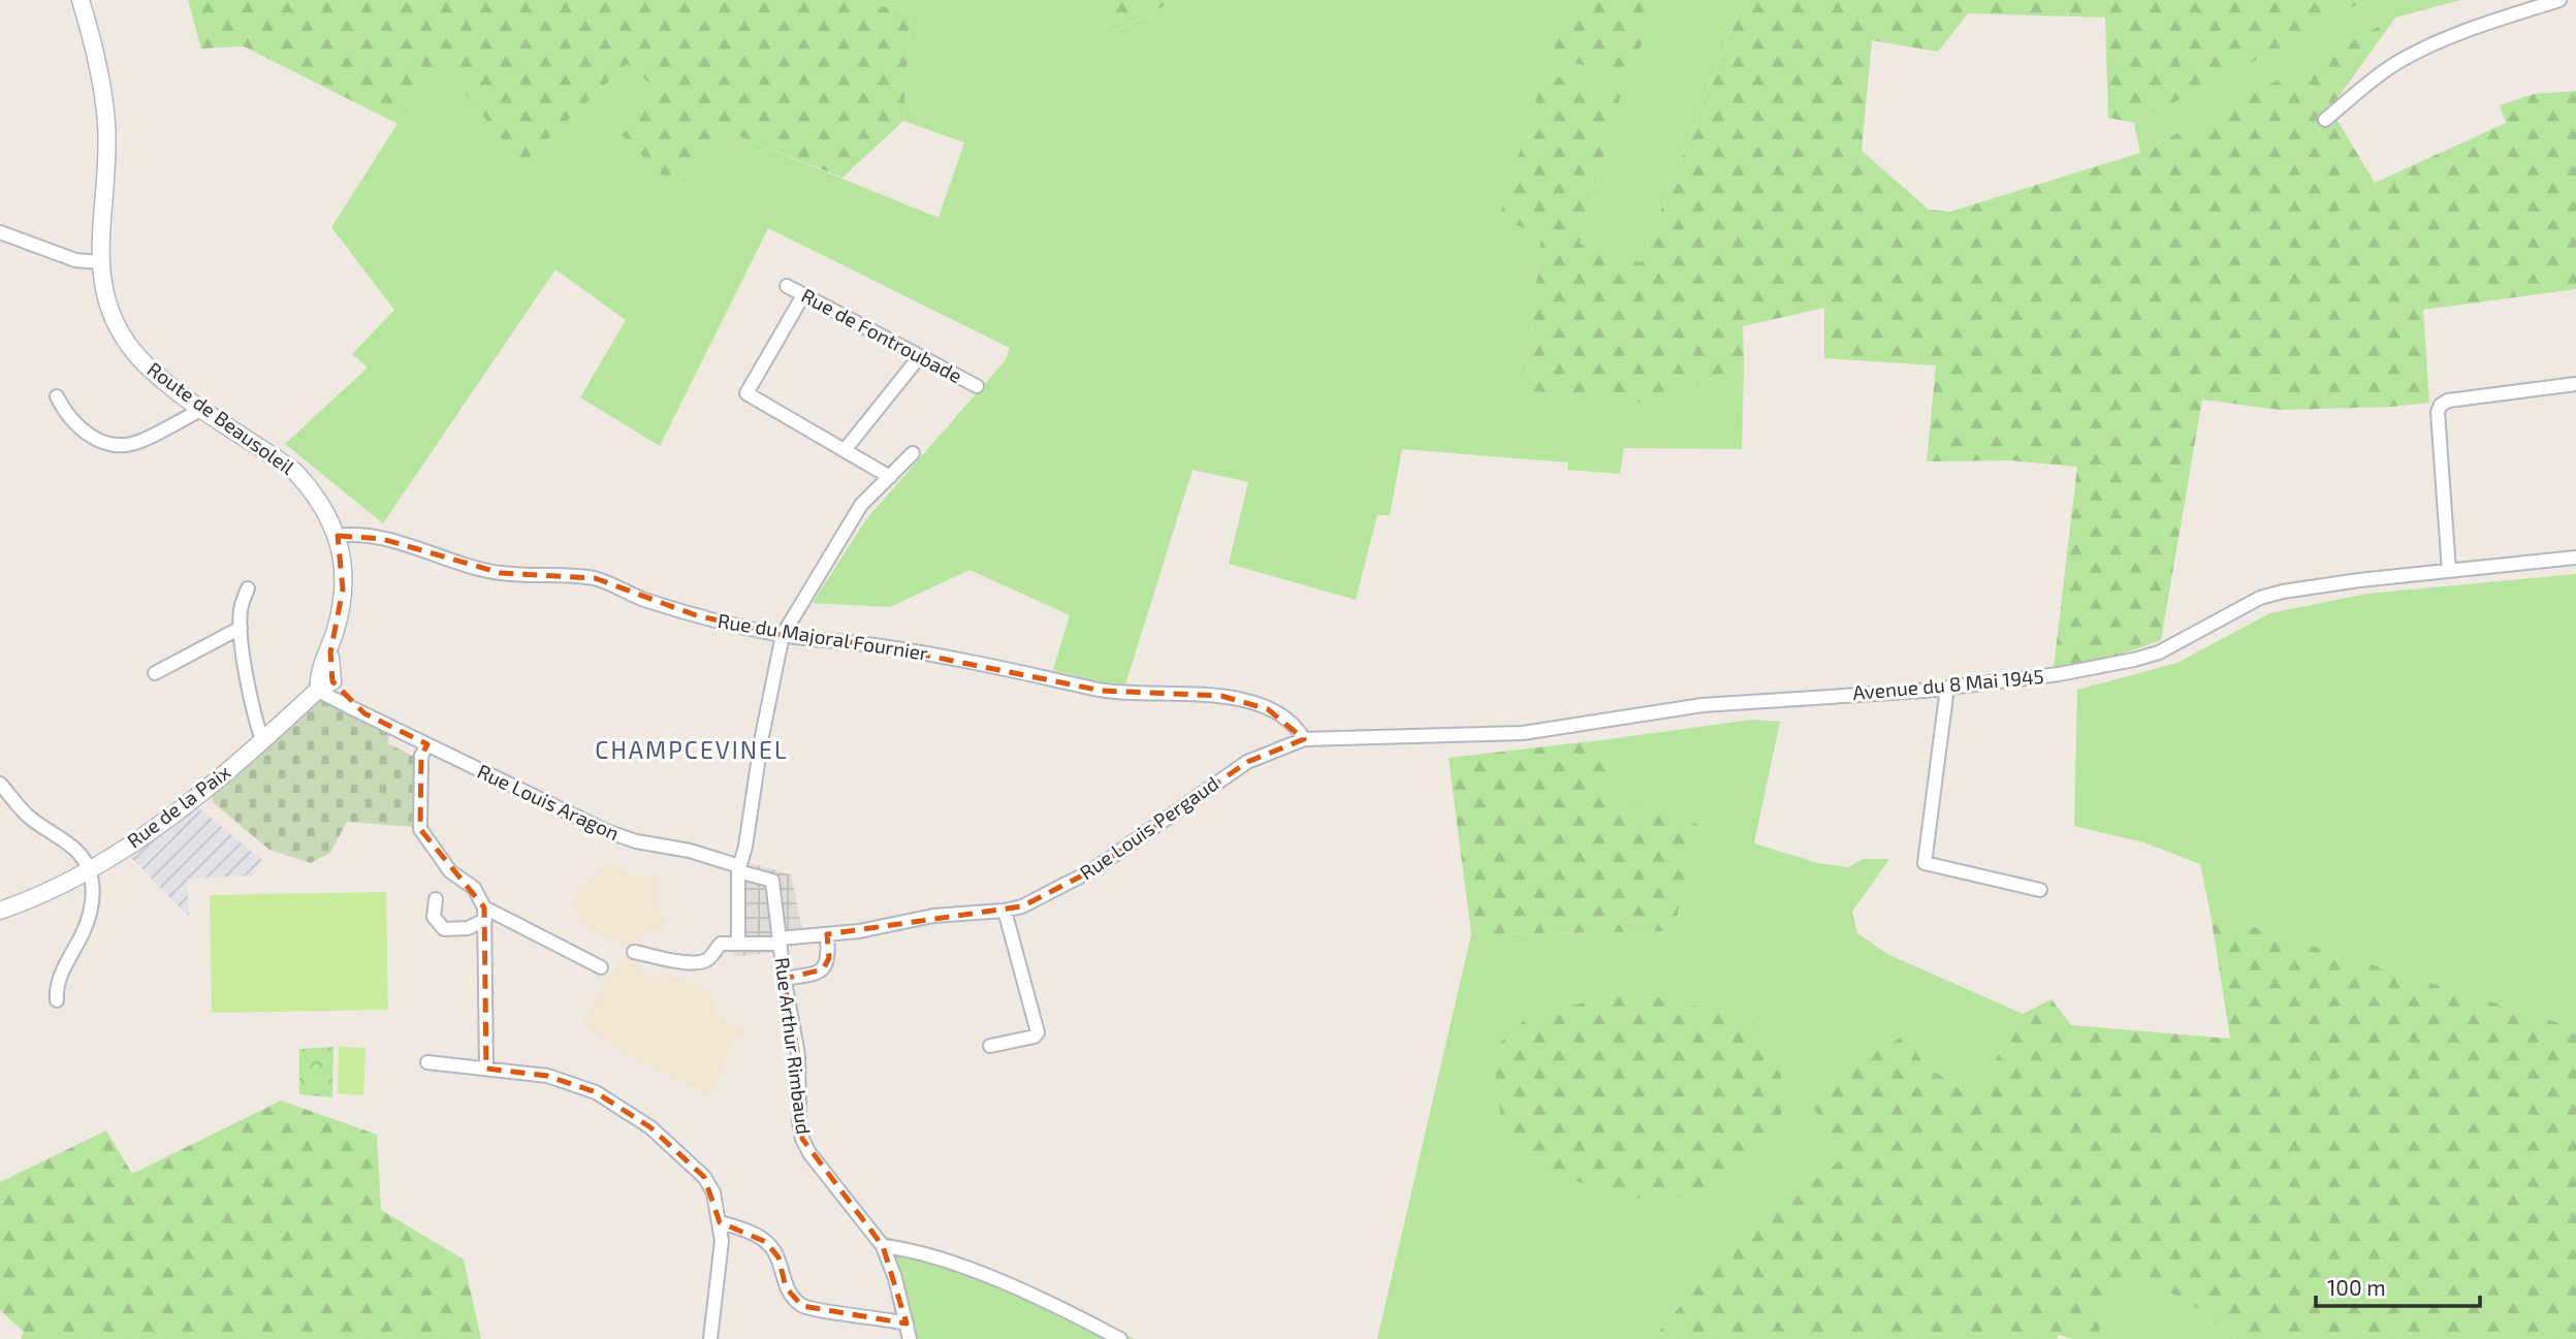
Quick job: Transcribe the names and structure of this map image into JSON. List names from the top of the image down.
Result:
{
  "streets": {
    "main road": ["Route de Beausoleil", "Rue de la Paix"],
    "street": [
      "Rue de Fontroubade",
      "Rue du Majoral Fournier",
      "Avenue du 8 Mai 1945",
      "Rue Louis Aragon",
      "Rue Louis Pergaud",
      "Rue Arthur Rimbaud"
    ]
  },
  "crossings": [
    ["Route de Beausoleil", "Rue du Majoral Fournier"],
    ["Rue du Majoral Fournier", "Avenue du 8 Mai 1945"],
    ["Rue du Majoral Fournier", "Rue Louis Pergaud"],
    ["Avenue du 8 Mai 1945", "Rue Louis Pergaud"],
    ["Rue Louis Aragon", "Rue de la Paix"],
    ["Rue Louis Aragon", "Rue Arthur Rimbaud"],
    ["Rue Louis Pergaud", "Rue Arthur Rimbaud"]
  ],
  "districts": ["CHAMPCEVINEL"],
  "scale_bar": "100 m"
}
